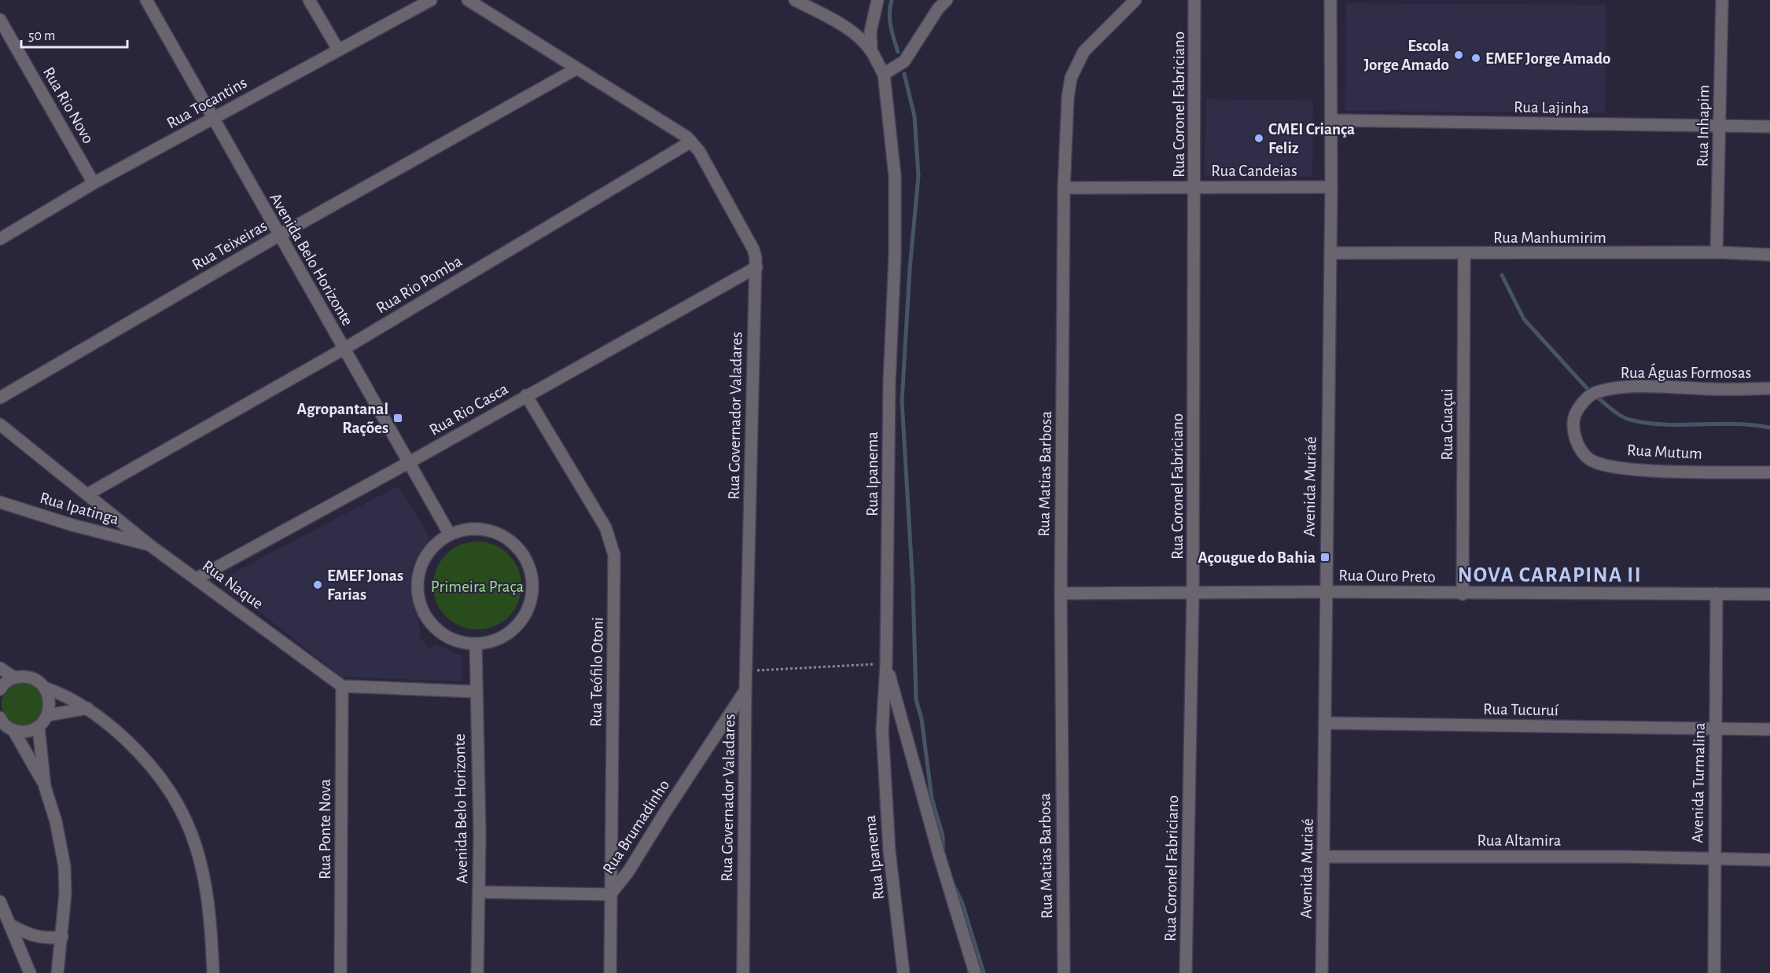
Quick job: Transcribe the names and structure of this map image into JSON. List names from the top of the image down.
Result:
{
  "streets": {
    "street": [
      "Rua Tocantins",
      "Rua Coronel Fabriciano",
      "Rua Rio Novo",
      "Rua Lajinha",
      "Rua Inhapim",
      "Rua Candeias",
      "Rua Manhumirim",
      "Rua Teixeiras",
      "Avenida Belo Horizonte",
      "Rua Rio Pomba",
      "Rua Águas Formosas",
      "Rua Rio Casca",
      "Rua Governador Valadares",
      "Rua Guaçui",
      "Rua Mutum",
      "Rua Ipanema",
      "Rua Matias Barbosa",
      "Avenida Muriaé",
      "Rua Ipatinga",
      "Rua Ouro Preto",
      "Rua Naque",
      "Rua Teófilo Otoni",
      "Rua Tucuruí",
      "Avenida Turmalina",
      "Rua Brumadinho",
      "Rua Ponte Nova",
      "Rua Altamira"
    ]
  },
  "crossings": [
    ["Rua Tocantins", "Rua Rio Novo"],
    ["Rua Tocantins", "Avenida Belo Horizonte"],
    ["Rua Coronel Fabriciano", "Rua Candeias"],
    ["Rua Coronel Fabriciano", "Rua Ouro Preto"],
    ["Rua Lajinha", "Rua Inhapim"],
    ["Rua Lajinha", "Avenida Muriaé"],
    ["Rua Inhapim", "Rua Manhumirim"],
    ["Rua Candeias", "Rua Matias Barbosa"],
    ["Rua Candeias", "Avenida Muriaé"],
    ["Rua Manhumirim", "Rua Guaçui"],
    ["Rua Manhumirim", "Avenida Muriaé"],
    ["Rua Teixeiras", "Avenida Belo Horizonte"],
    ["Rua Teixeiras", "Rua Governador Valadares"],
    ["Avenida Belo Horizonte", "Rua Rio Pomba"],
    ["Avenida Belo Horizonte", "Rua Rio Casca"],
    ["Avenida Belo Horizonte", "Rua Brumadinho"],
    ["Rua Rio Pomba", "Rua Governador Valadares"],
    ["Rua Rio Pomba", "Rua Naque"],
    ["Rua Águas Formosas", "Rua Mutum"],
    ["Rua Rio Casca", "Rua Governador Valadares"],
    ["Rua Rio Casca", "Rua Naque"],
    ["Rua Rio Casca", "Rua Teófilo Otoni"],
    ["Rua Governador Valadares", "Rua Brumadinho"],
    ["Rua Guaçui", "Rua Ouro Preto"],
    ["Rua Matias Barbosa", "Rua Ouro Preto"],
    ["Avenida Muriaé", "Rua Ouro Preto"],
    ["Avenida Muriaé", "Rua Tucuruí"],
    ["Avenida Muriaé", "Rua Altamira"],
    ["Rua Ipatinga", "Rua Naque"],
    ["Rua Ouro Preto", "Avenida Turmalina"],
    ["Rua Naque", "Rua Ponte Nova"],
    ["Rua Teófilo Otoni", "Rua Brumadinho"],
    ["Rua Tucuruí", "Avenida Turmalina"],
    ["Avenida Turmalina", "Rua Altamira"]
  ],
  "districts": ["NOVA CARAPINA II"],
  "parks": ["Primeira Praça"],
  "places": {
    "other": [
      "Escola Jorge Amado",
      "EMEF Jorge Amado",
      "CMEI Criança Feliz",
      "EMEF Jonas Farias"
    ],
    "transit": ["Agropantanal Rações", "Açougue do Bahia"]
  },
  "scale_bar": "50 m"
}
